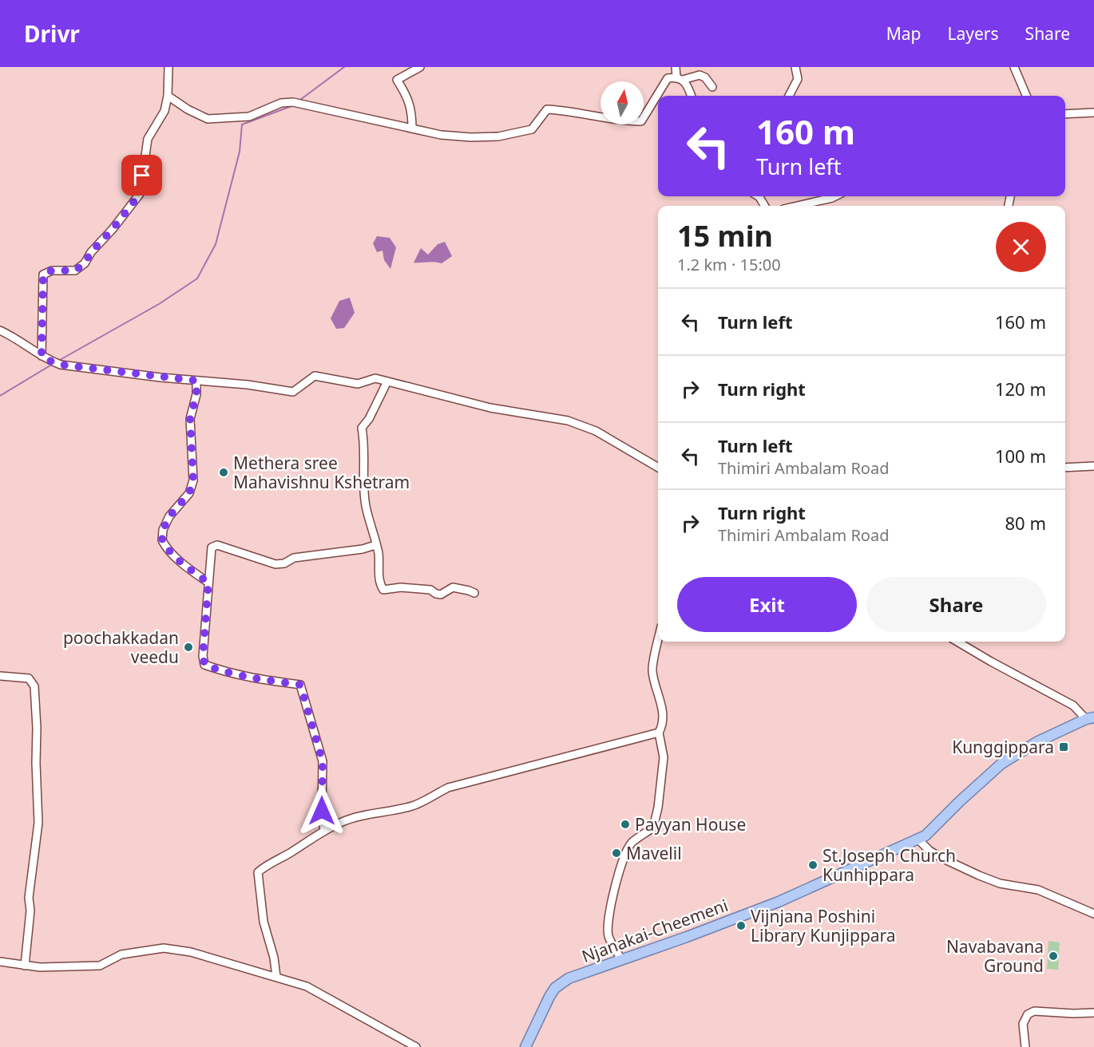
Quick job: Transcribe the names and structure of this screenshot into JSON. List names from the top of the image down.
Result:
{
  "streets": {
    "main road": ["Njanakai-Cheemeni"]
  },
  "places": {
    "other": [
      "Methera sree Mahavishnu Kshetram",
      "poochakkadan veedu",
      "Payyan House",
      "Mavelil",
      "St.Joseph Church Kunhippara",
      "Vijnjana Poshini Library Kunjippara",
      "Navabavana Ground"
    ],
    "transit": ["Kunggippara"]
  },
  "north": "top",
  "page": {
    "header": "Drivr",
    "nav": ["Map", "Layers", "Share"],
    "turn": ["160 m", "Turn left"],
    "heading": ["15 min", "1.2 km · 15:00"],
    "list": [
      {
        "name": "Turn left",
        "value": "160 m"
      },
      {
        "name": "Turn right",
        "value": "120 m"
      },
      {
        "name": "Turn left",
        "note": "Thimiri Ambalam Road",
        "value": "100 m"
      },
      {
        "name": "Turn right",
        "note": "Thimiri Ambalam Road",
        "value": "80 m"
      }
    ],
    "buttons": ["Exit", "Share"]
  }
}
